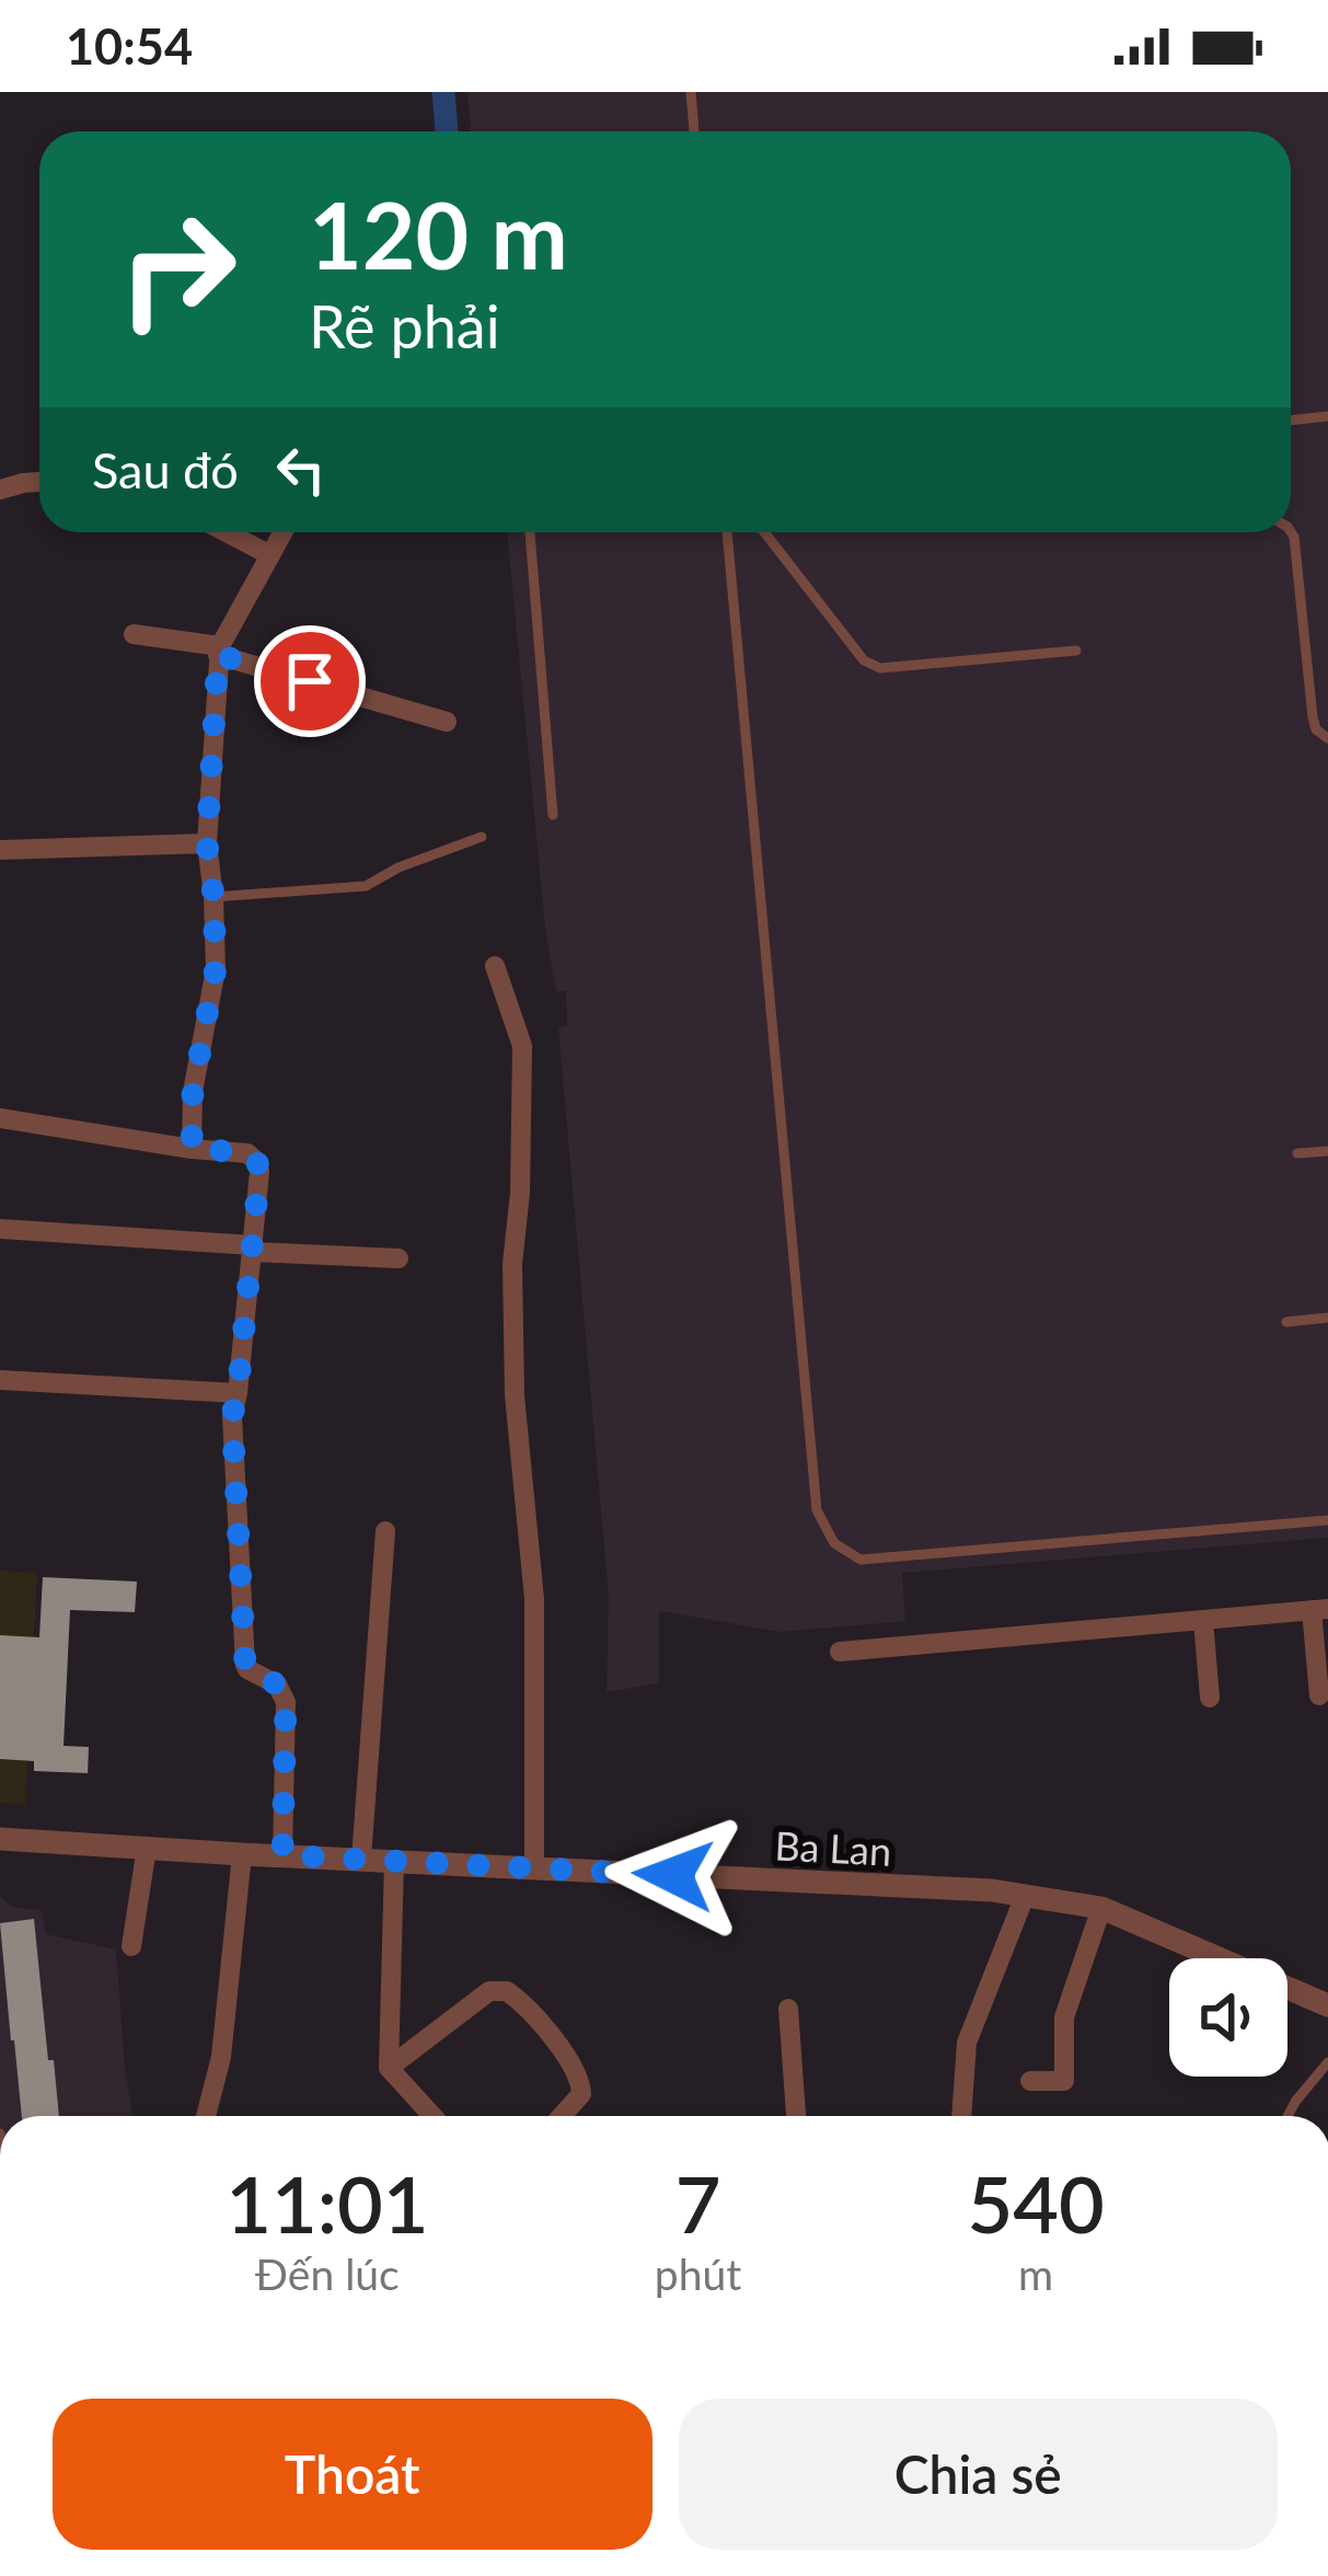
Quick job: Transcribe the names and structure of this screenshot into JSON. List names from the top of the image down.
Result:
{
  "streets": {
    "street": ["Ba Lan"]
  },
  "page": {
    "status": "10:54",
    "turn": ["120 m", "Rẽ phải"],
    "then": "Sau đó",
    "eta": [
      "11:01",
      "Đến lúc",
      "7",
      "phút",
      "540",
      "m"
    ],
    "buttons": ["Thoát", "Chia sẻ"]
  }
}
